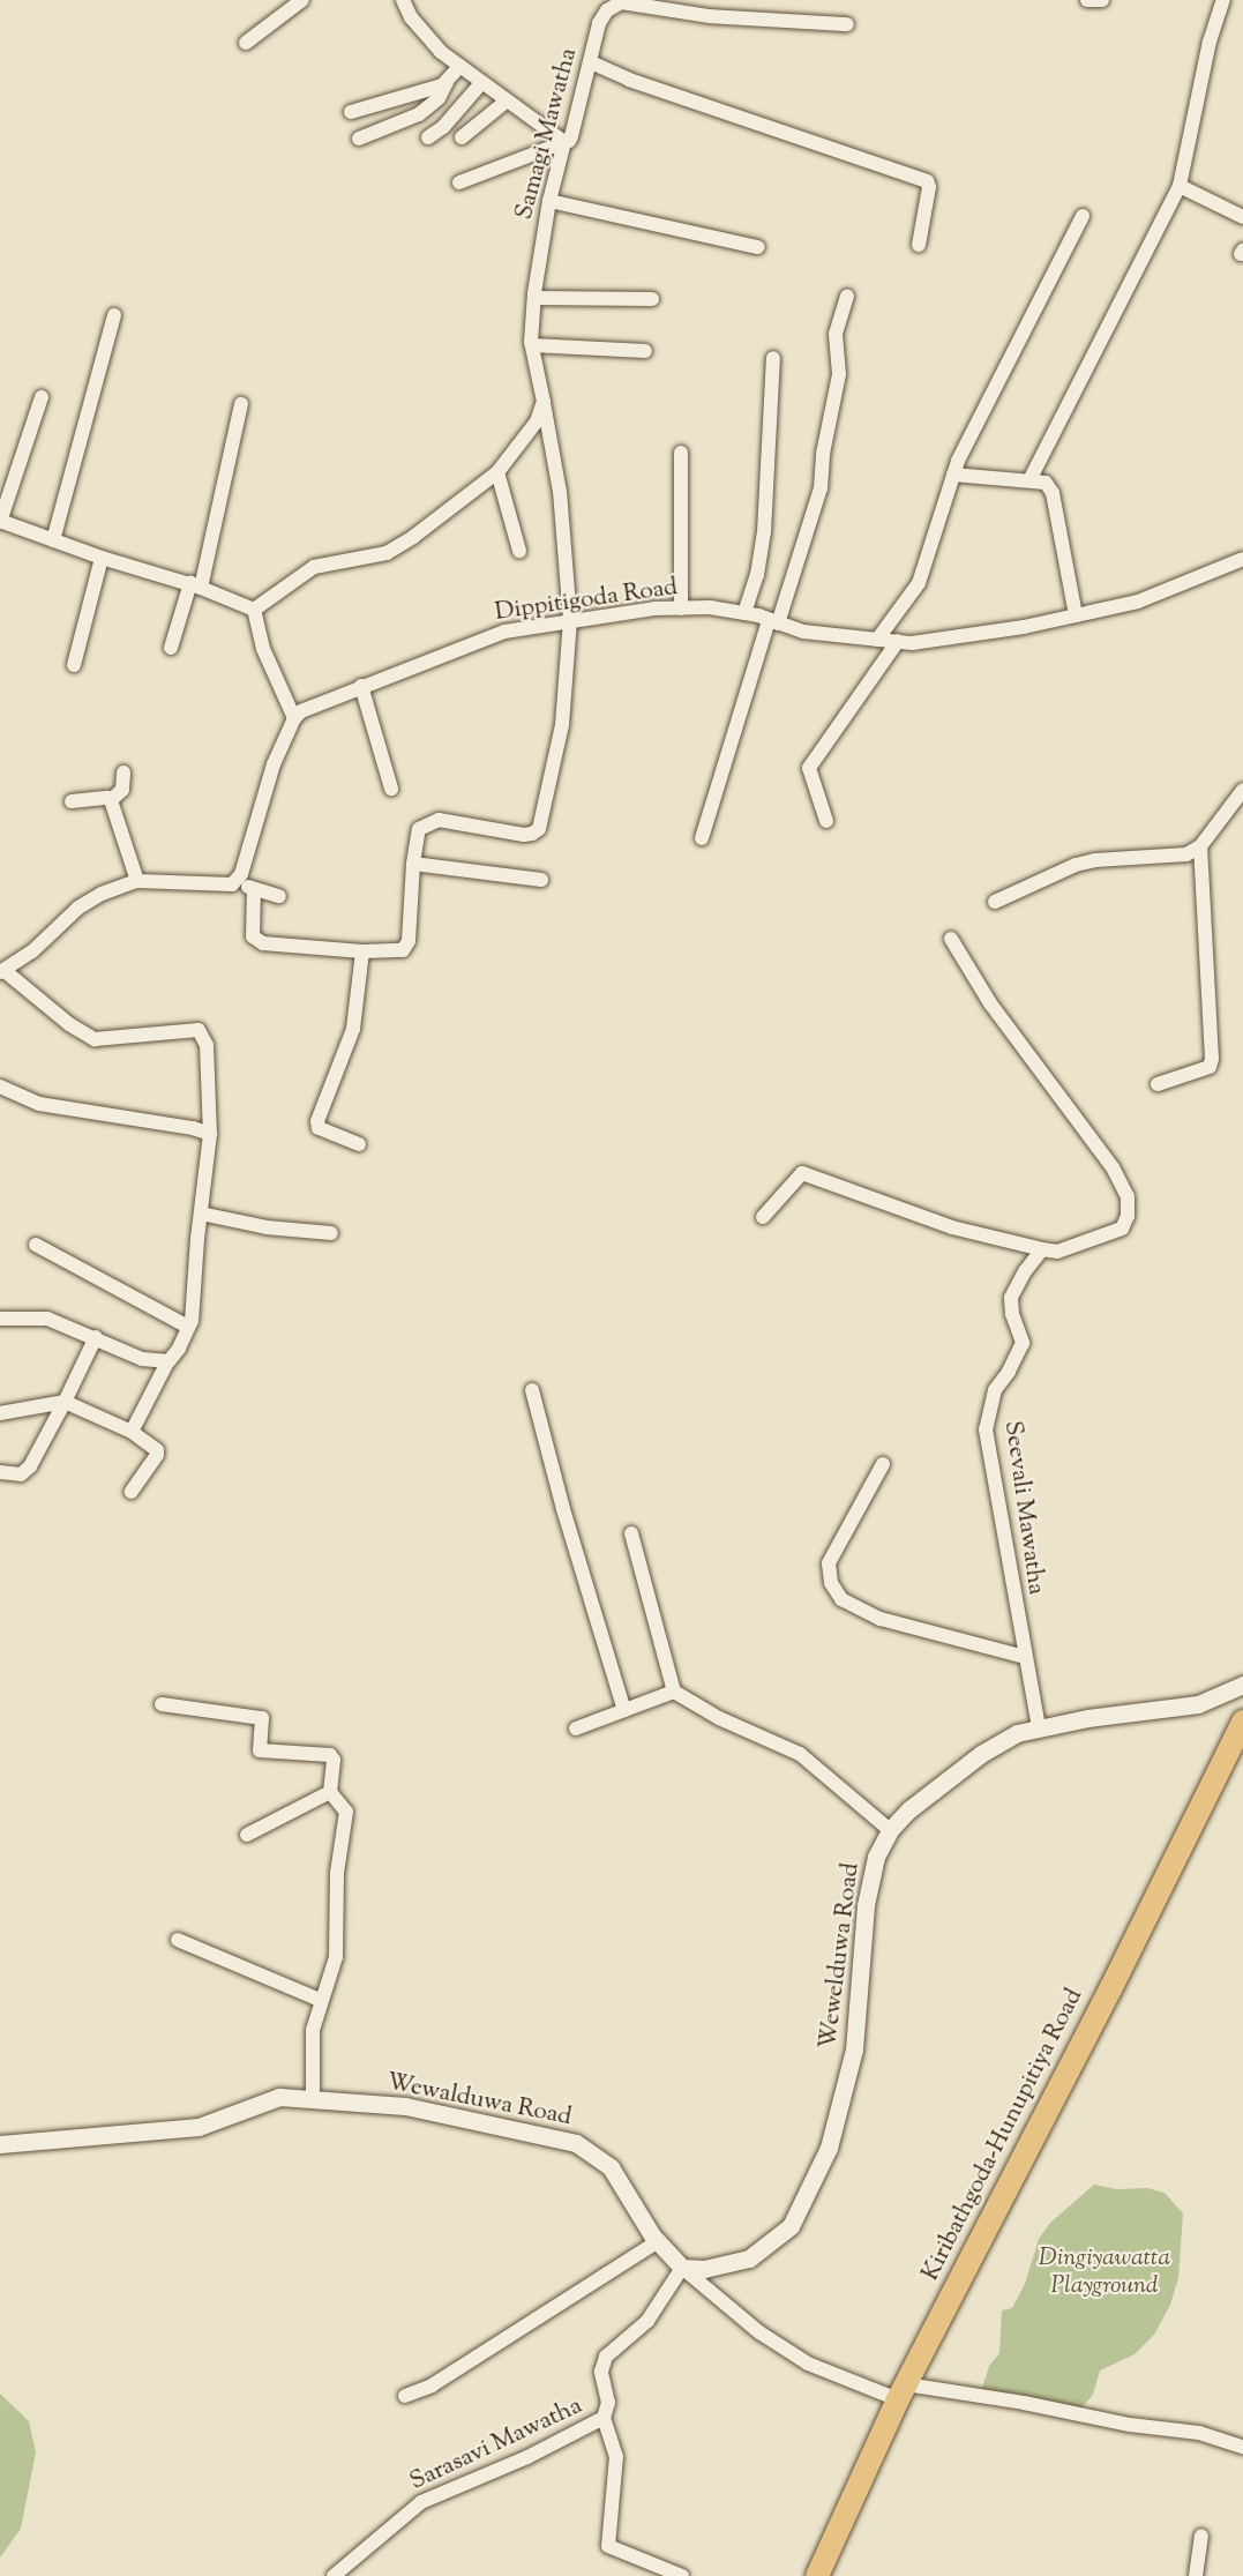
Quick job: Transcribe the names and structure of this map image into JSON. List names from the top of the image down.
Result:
{
  "streets": {
    "main road": ["Kiribathgoda-Hunupitiya Road"],
    "street": [
      "Samagi Mawatha",
      "Dippitigoda Road",
      "Seevali Mawatha",
      "Wewelduwa Road",
      "Wewalduwa Road",
      "Sarasavi Mawatha"
    ]
  },
  "crossings": [
    ["Samagi Mawatha", "Dippitigoda Road"],
    ["Seevali Mawatha", "Wewelduwa Road"],
    ["Wewelduwa Road", "Wewalduwa Road"],
    ["Wewelduwa Road", "Sarasavi Mawatha"],
    ["Wewalduwa Road", "Kiribathgoda-Hunupitiya Road"],
    ["Wewalduwa Road", "Sarasavi Mawatha"]
  ],
  "parks": ["Dingiyawatta Playground"]
}
